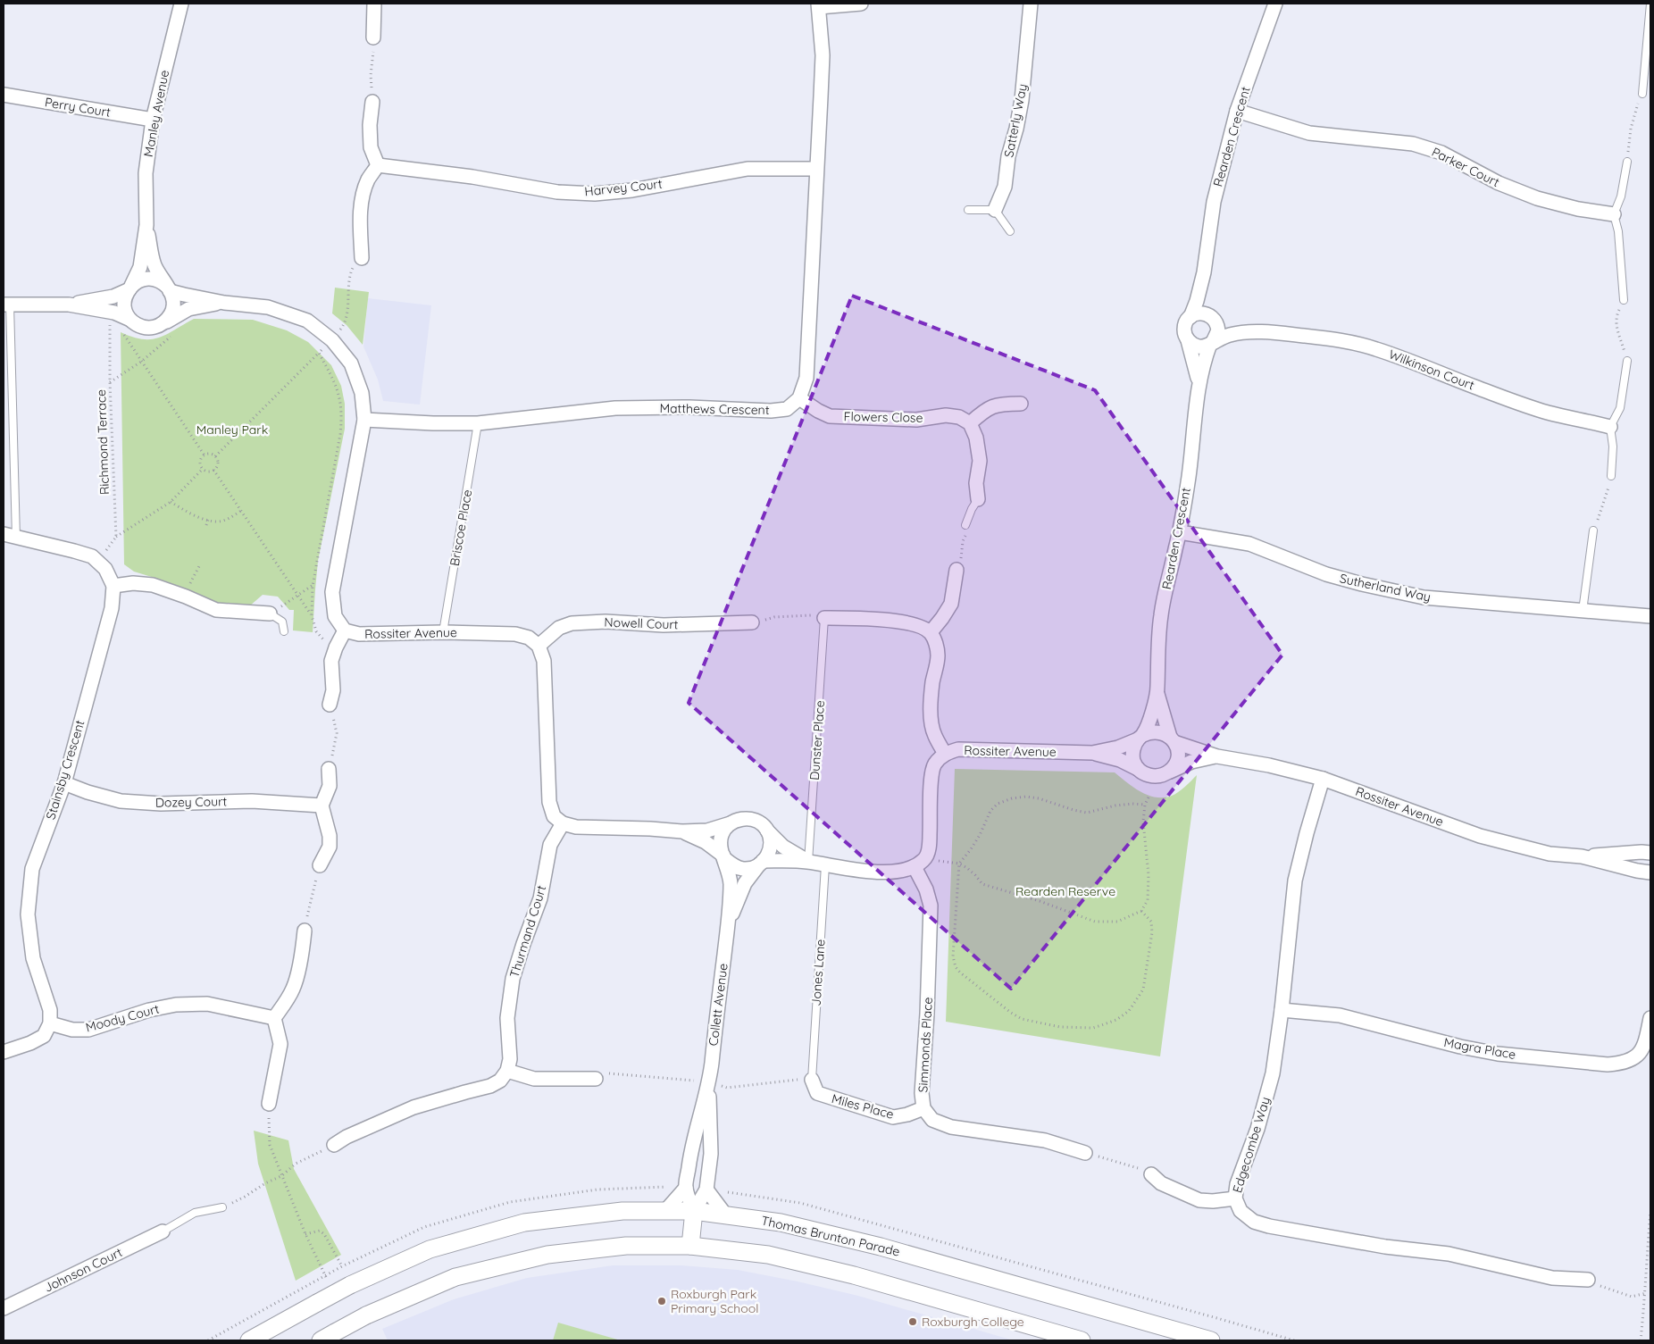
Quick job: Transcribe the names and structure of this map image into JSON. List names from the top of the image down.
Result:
{
  "streets": {
    "street": [
      "Perry Court",
      "Manley Avenue",
      "Satterly Way",
      "Rearden Crescent",
      "Parker Court",
      "Harvey Court",
      "Wilkinson Court",
      "Matthews Crescent",
      "Flowers Close",
      "Sutherland Way",
      "Nowell Court",
      "Rossiter Avenue",
      "Stainsby Crescent",
      "Dozey Court",
      "Thurmand Court",
      "Collett Avenue",
      "Moody Court",
      "Simmonds Place",
      "Magra Place",
      "Miles Place",
      "Edgecombe Way",
      "Thomas Brunton Parade",
      "Johnson Court"
    ],
    "lane": ["Briscoe Place", "Dunster Place", "Jones Lane"],
    "path": ["Richmond Terrace"]
  },
  "crossings": [
    ["Perry Court", "Manley Avenue"],
    ["Rearden Crescent", "Parker Court"],
    ["Rearden Crescent", "Wilkinson Court"],
    ["Rearden Crescent", "Sutherland Way"],
    ["Rearden Crescent", "Rossiter Avenue"],
    ["Matthews Crescent", "Flowers Close"],
    ["Matthews Crescent", "Briscoe Place"],
    ["Briscoe Place", "Rossiter Avenue"],
    ["Nowell Court", "Rossiter Avenue"],
    ["Rossiter Avenue", "Edgecombe Way"],
    ["Stainsby Crescent", "Dozey Court"],
    ["Stainsby Crescent", "Moody Court"],
    ["Jones Lane", "Miles Place"],
    ["Collett Avenue", "Thomas Brunton Parade"],
    ["Simmonds Place", "Miles Place"],
    ["Magra Place", "Edgecombe Way"]
  ],
  "parks": ["Manley Park", "Rearden Reserve"],
  "places": ["Roxburgh Park Primary School", "Roxburgh College"]
}
